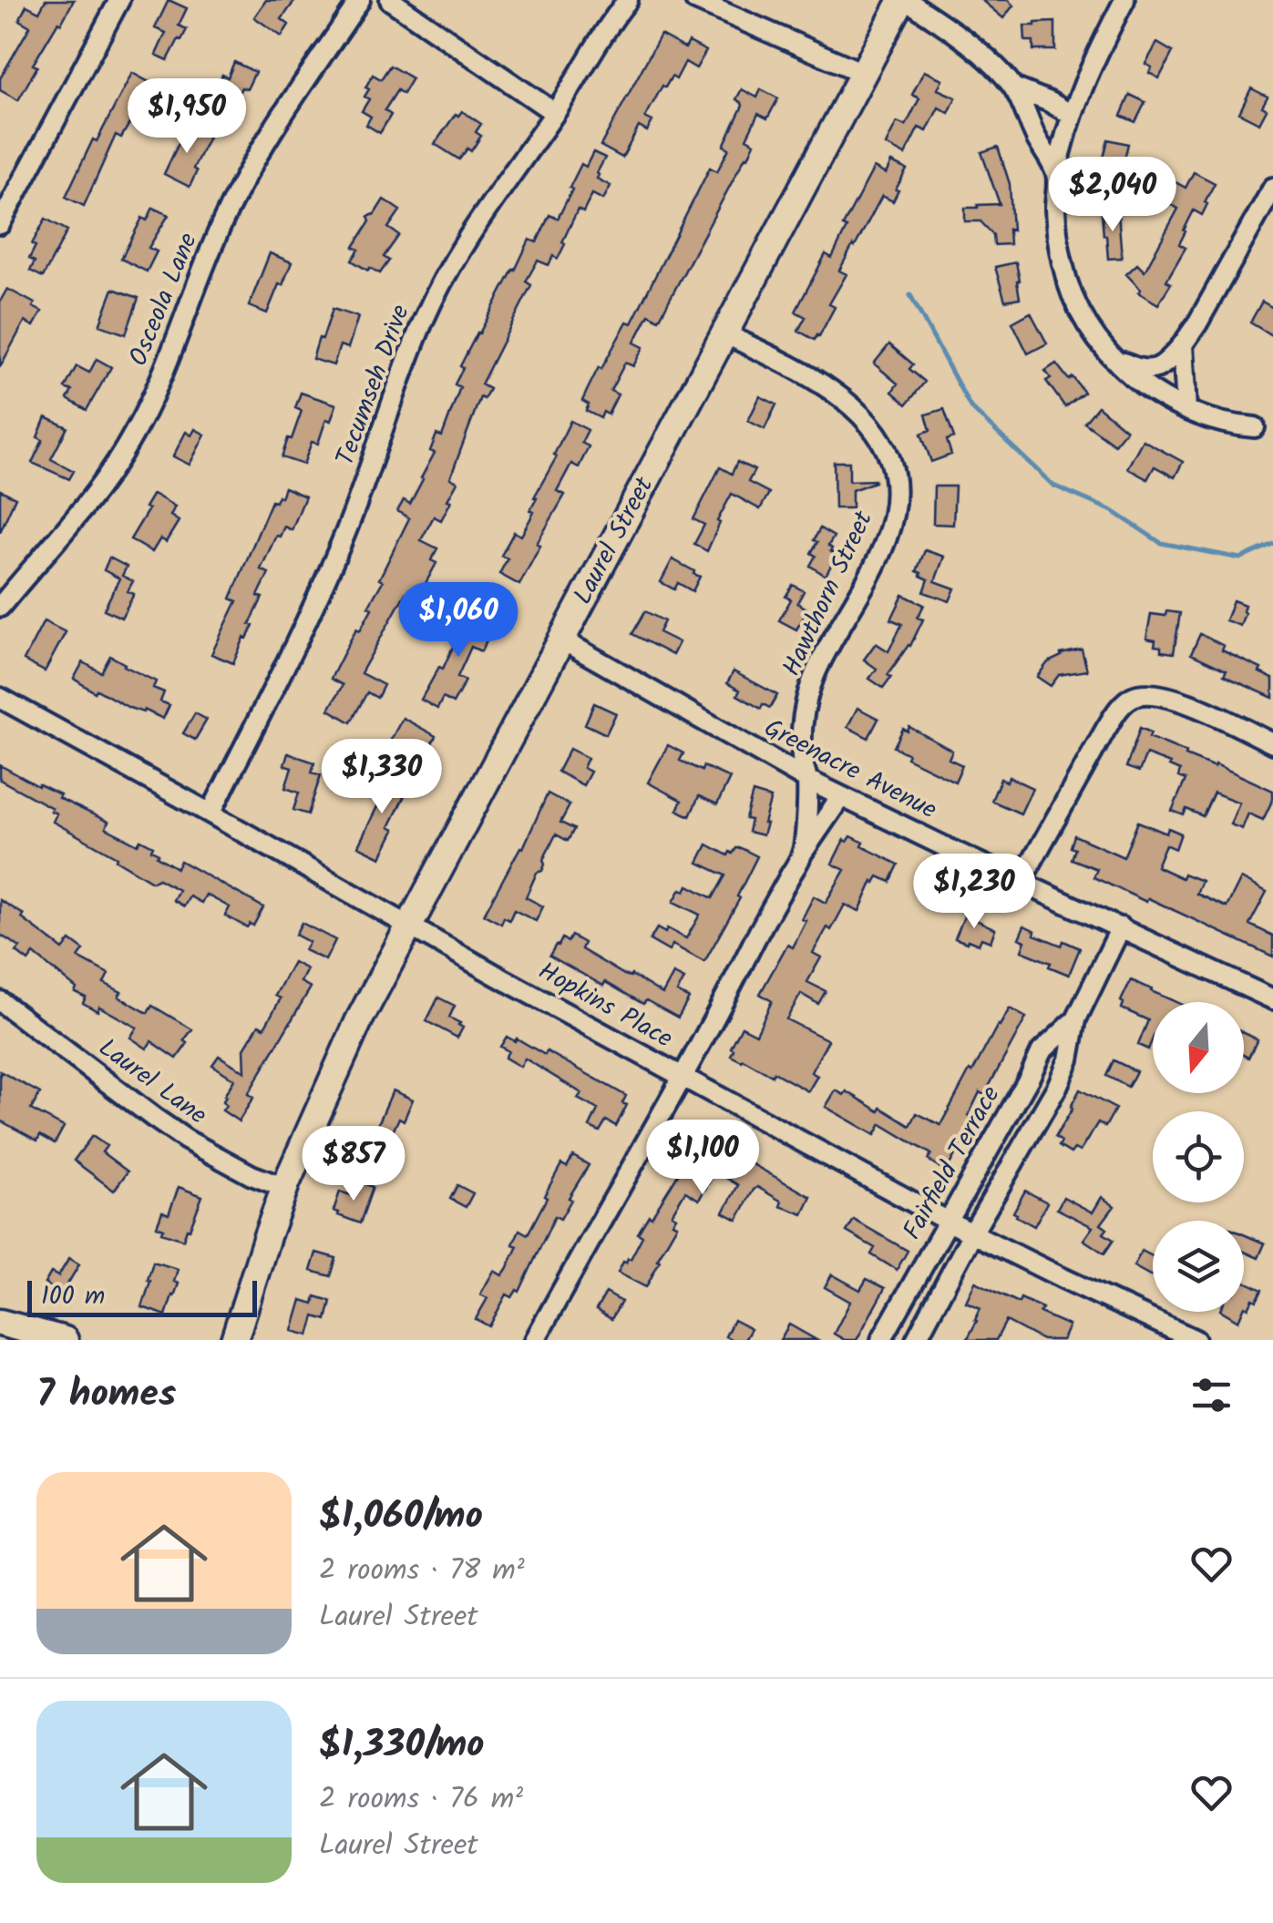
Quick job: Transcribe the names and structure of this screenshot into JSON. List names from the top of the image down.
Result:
{
  "streets": {
    "street": [
      "Osceola Lane",
      "Tecumseh Drive",
      "Laurel Street",
      "Hawthorn Street",
      "Greenacre Avenue",
      "Hopkins Place",
      "Laurel Lane",
      "Fairfield Terrace"
    ]
  },
  "crossings": [
    ["Tecumseh Drive", "Hopkins Place"],
    ["Laurel Street", "Hawthorn Street"],
    ["Laurel Street", "Greenacre Avenue"],
    ["Laurel Street", "Hopkins Place"],
    ["Laurel Street", "Laurel Lane"],
    ["Hawthorn Street", "Greenacre Avenue"],
    ["Hawthorn Street", "Hopkins Place"],
    ["Greenacre Avenue", "Fairfield Terrace"],
    ["Hopkins Place", "Fairfield Terrace"]
  ],
  "scale_bar": "100 m",
  "north": "bottom",
  "page": {
    "price": [
      "$1,950",
      "$2,040",
      "$1,060",
      "$1,330",
      "$1,230",
      "$1,100",
      "$857"
    ],
    "scale": "100 m",
    "heading": "7 homes",
    "list": [
      {
        "name": "$1,060/mo",
        "note": "2 rooms · 78 m² · Laurel Street"
      },
      {
        "name": "$1,330/mo",
        "note": "2 rooms · 76 m² · Laurel Street"
      }
    ]
  }
}
